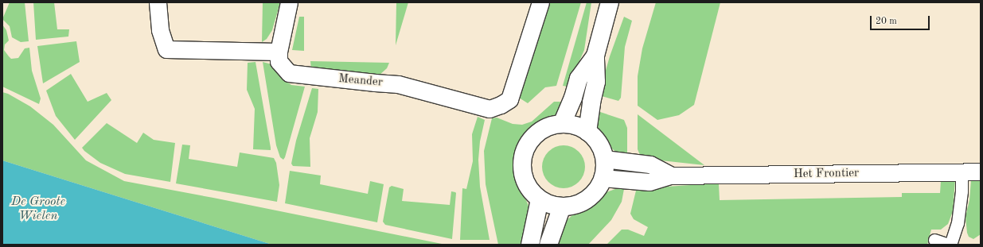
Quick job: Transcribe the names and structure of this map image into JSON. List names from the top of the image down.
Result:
{
  "streets": {
    "street": ["Meander", "Het Frontier"]
  },
  "water": ["De Groote Wielen"],
  "scale_bar": "20 m"
}
